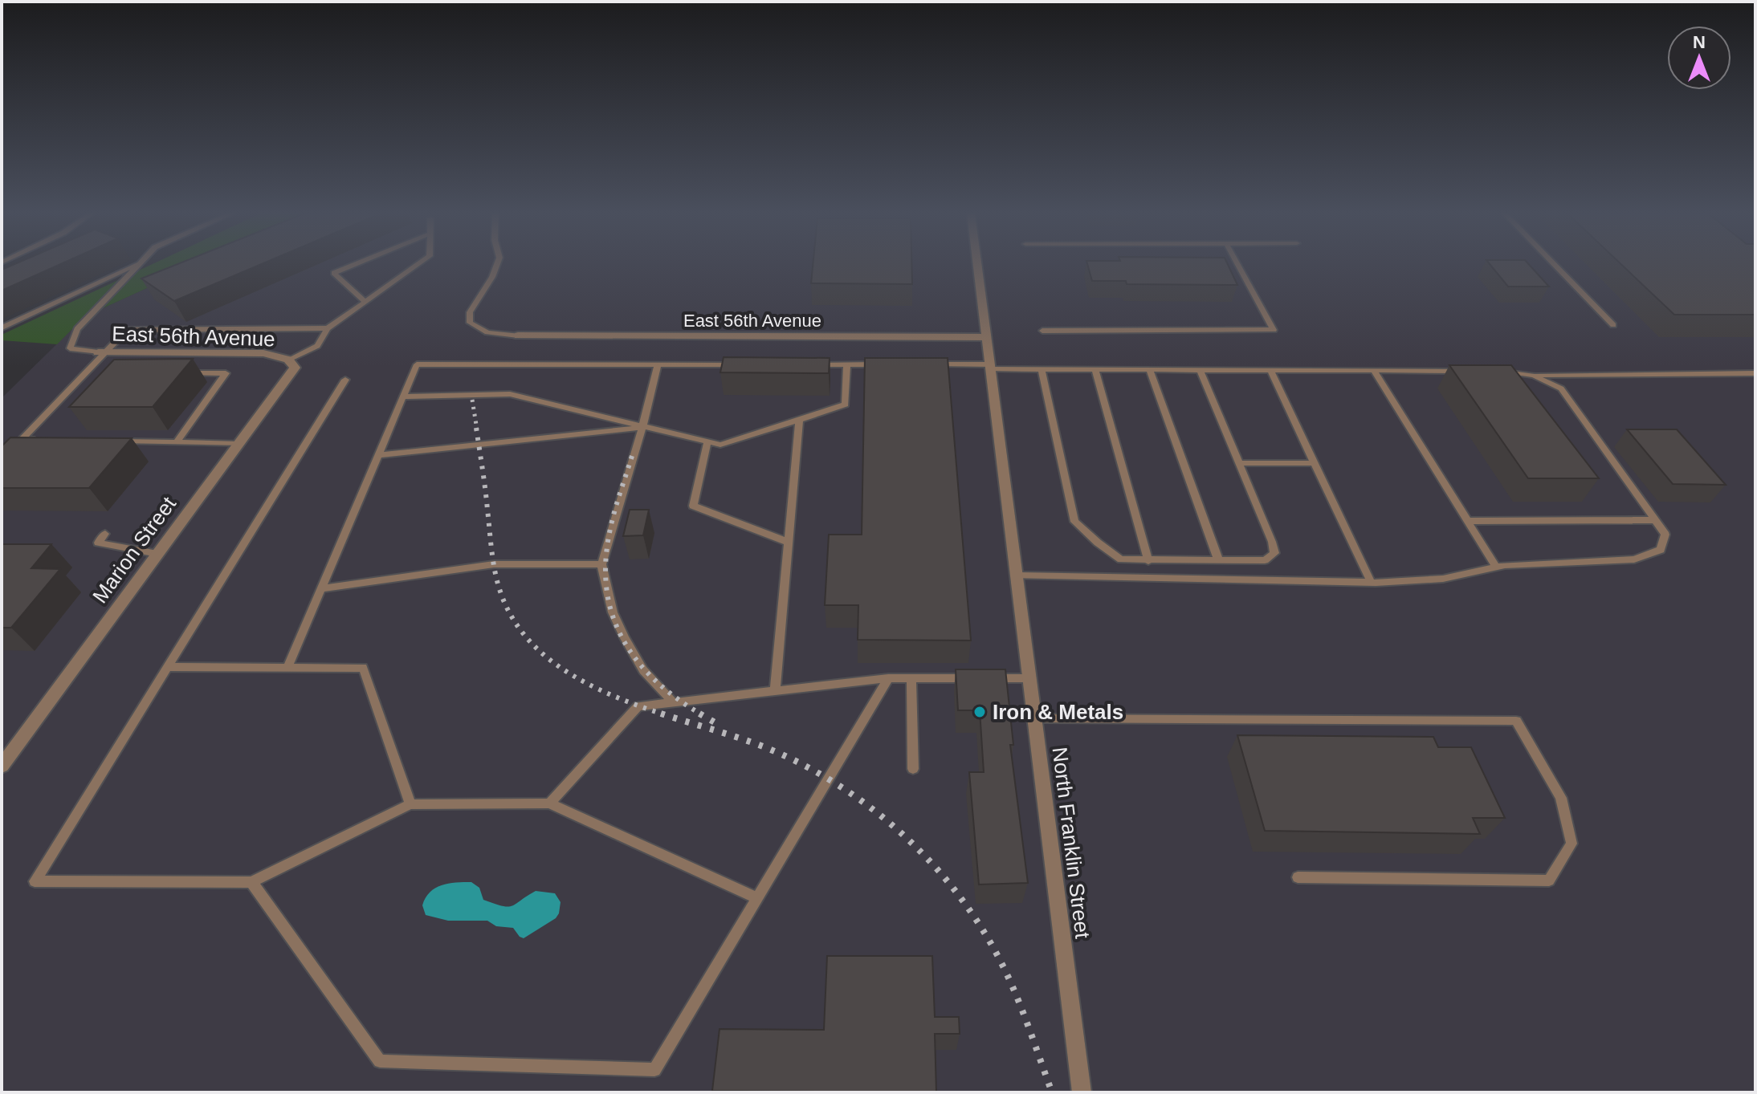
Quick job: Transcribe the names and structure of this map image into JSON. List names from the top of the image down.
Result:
{
  "streets": {
    "street": ["East 56th Avenue", "Marion Street", "North Franklin Street"]
  },
  "crossings": [
    ["East 56th Avenue", "Marion Street"],
    ["East 56th Avenue", "North Franklin Street"]
  ],
  "places": ["Iron & Metals"],
  "north": "top"
}
